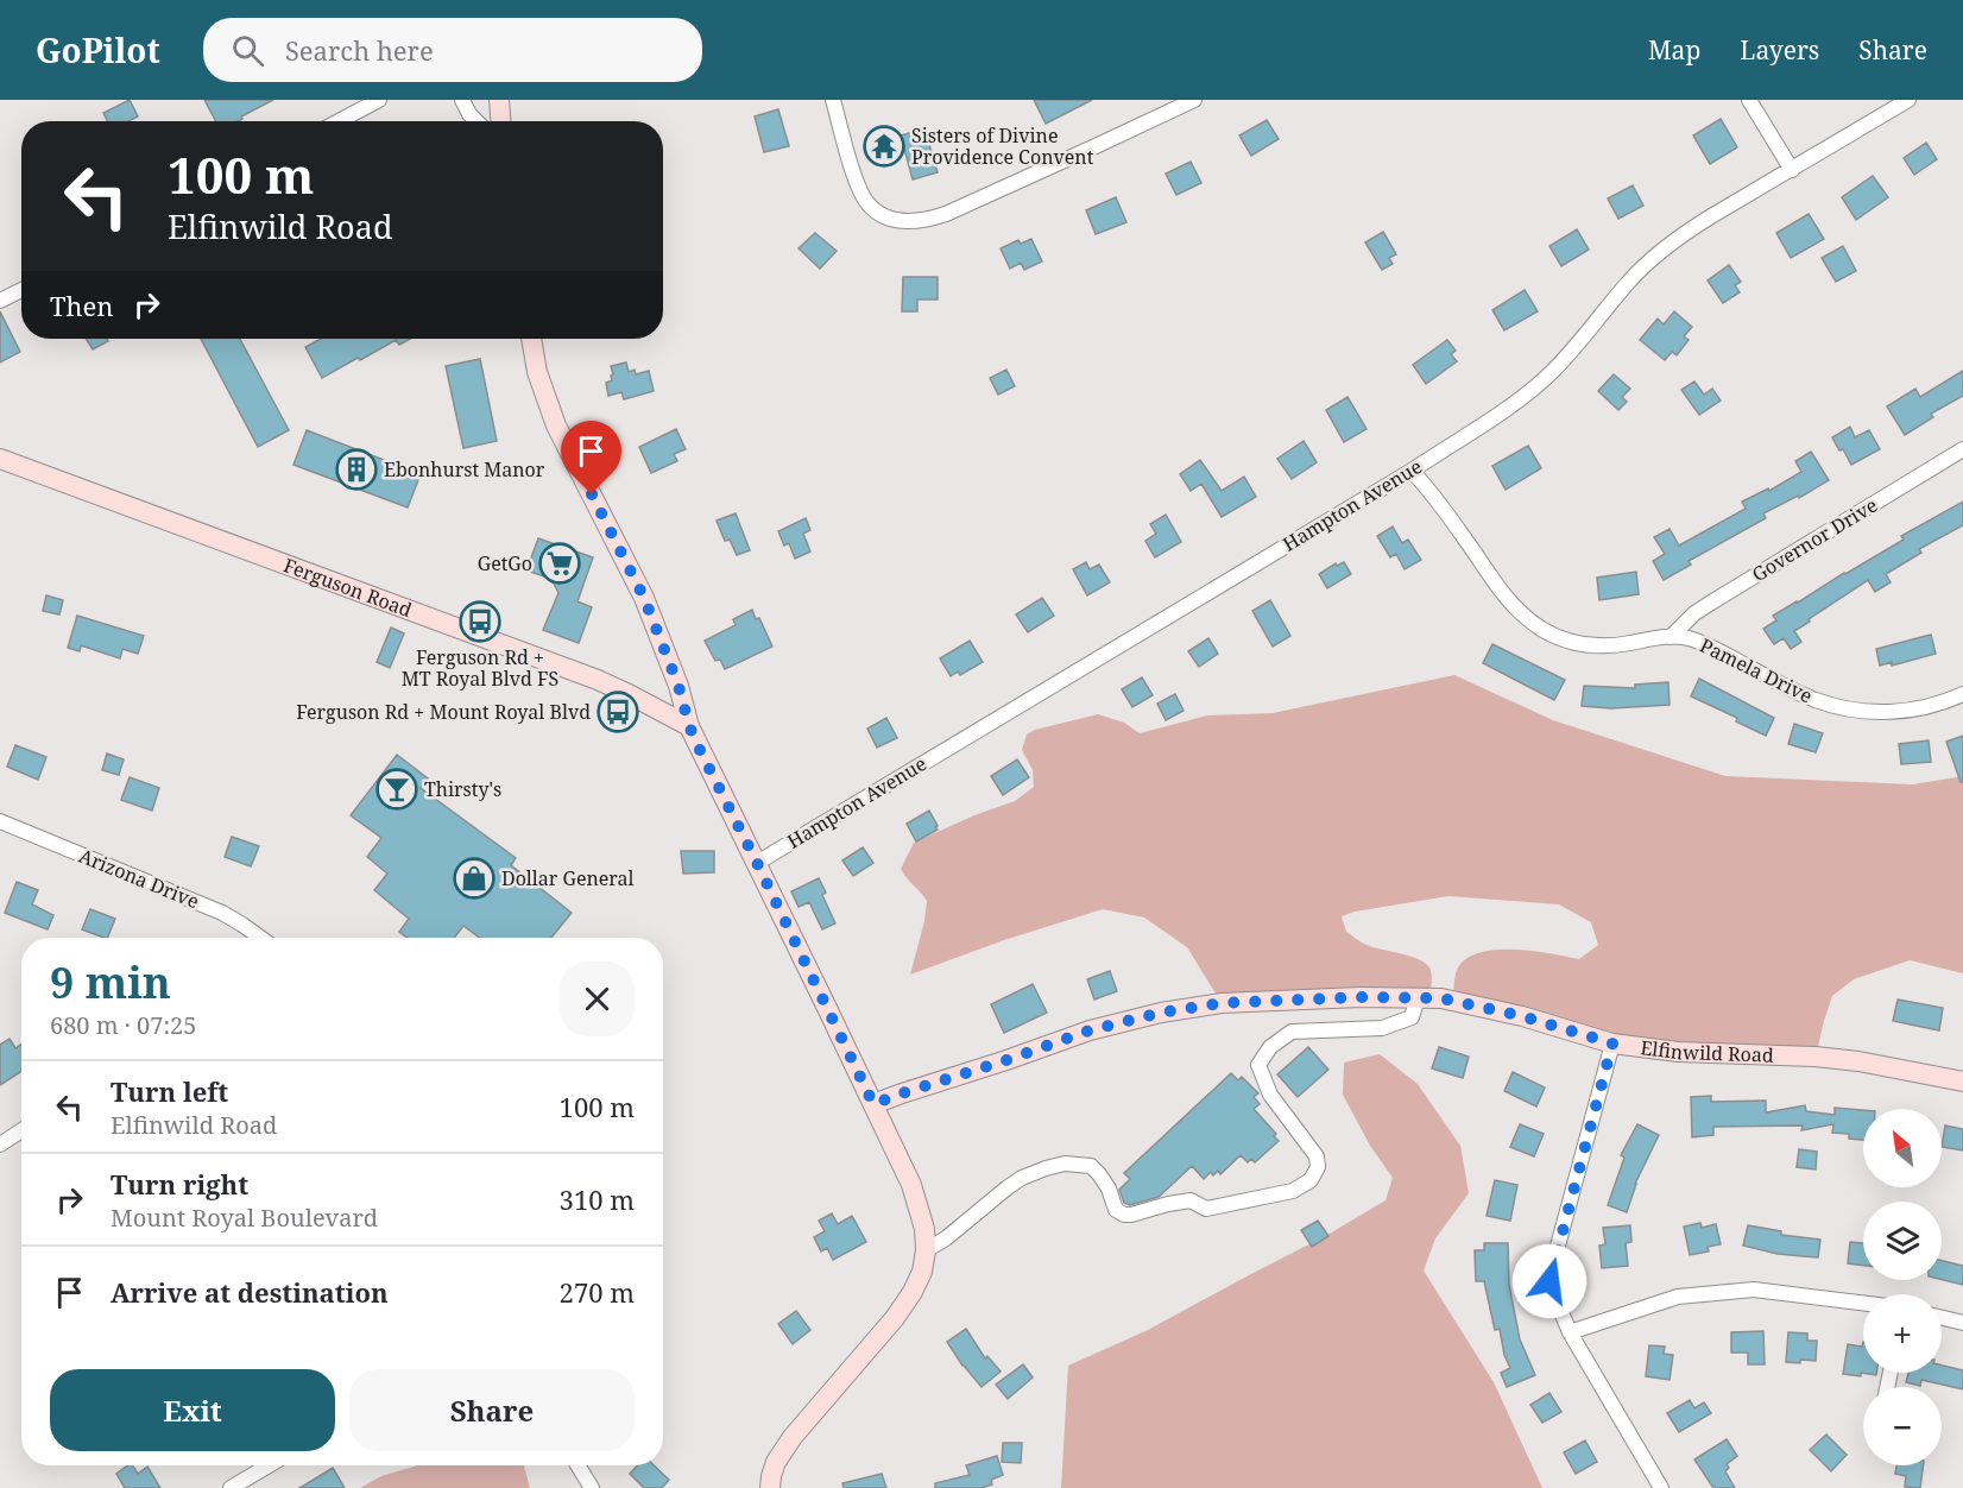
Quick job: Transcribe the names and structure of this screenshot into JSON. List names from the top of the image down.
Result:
{
  "streets": {
    "street": [
      "Hampton Avenue",
      "Governor Drive",
      "Ferguson Road",
      "Pamela Drive",
      "Arizona Drive",
      "Elfinwild Road"
    ]
  },
  "crossings": [
    ["Hampton Avenue", "Pamela Drive"],
    ["Governor Drive", "Pamela Drive"]
  ],
  "places": {
    "temple": ["Sisters of Divine Providence Convent"],
    "building": ["Ebonhurst Manor"],
    "supermarket": ["GetGo"],
    "bus stop": ["Ferguson Rd + MT Royal Blvd FS", "Ferguson Rd + Mount Royal Blvd"],
    "bar": ["Thirsty's"],
    "shop": ["Dollar General"]
  },
  "north": "top left",
  "page": {
    "header": "GoPilot",
    "search": "Search here",
    "nav": ["Map", "Layers", "Share"],
    "turn": ["100 m", "Elfinwild Road"],
    "then": "Then",
    "heading": ["9 min", "680 m · 07:25"],
    "list": [
      {
        "name": "Turn left",
        "note": "Elfinwild Road",
        "value": "100 m"
      },
      {
        "name": "Turn right",
        "note": "Mount Royal Boulevard",
        "value": "310 m"
      },
      {
        "name": "Arrive at destination",
        "value": "270 m"
      }
    ],
    "map_buttons": ["+", "−"],
    "buttons": ["Exit", "Share"]
  }
}
